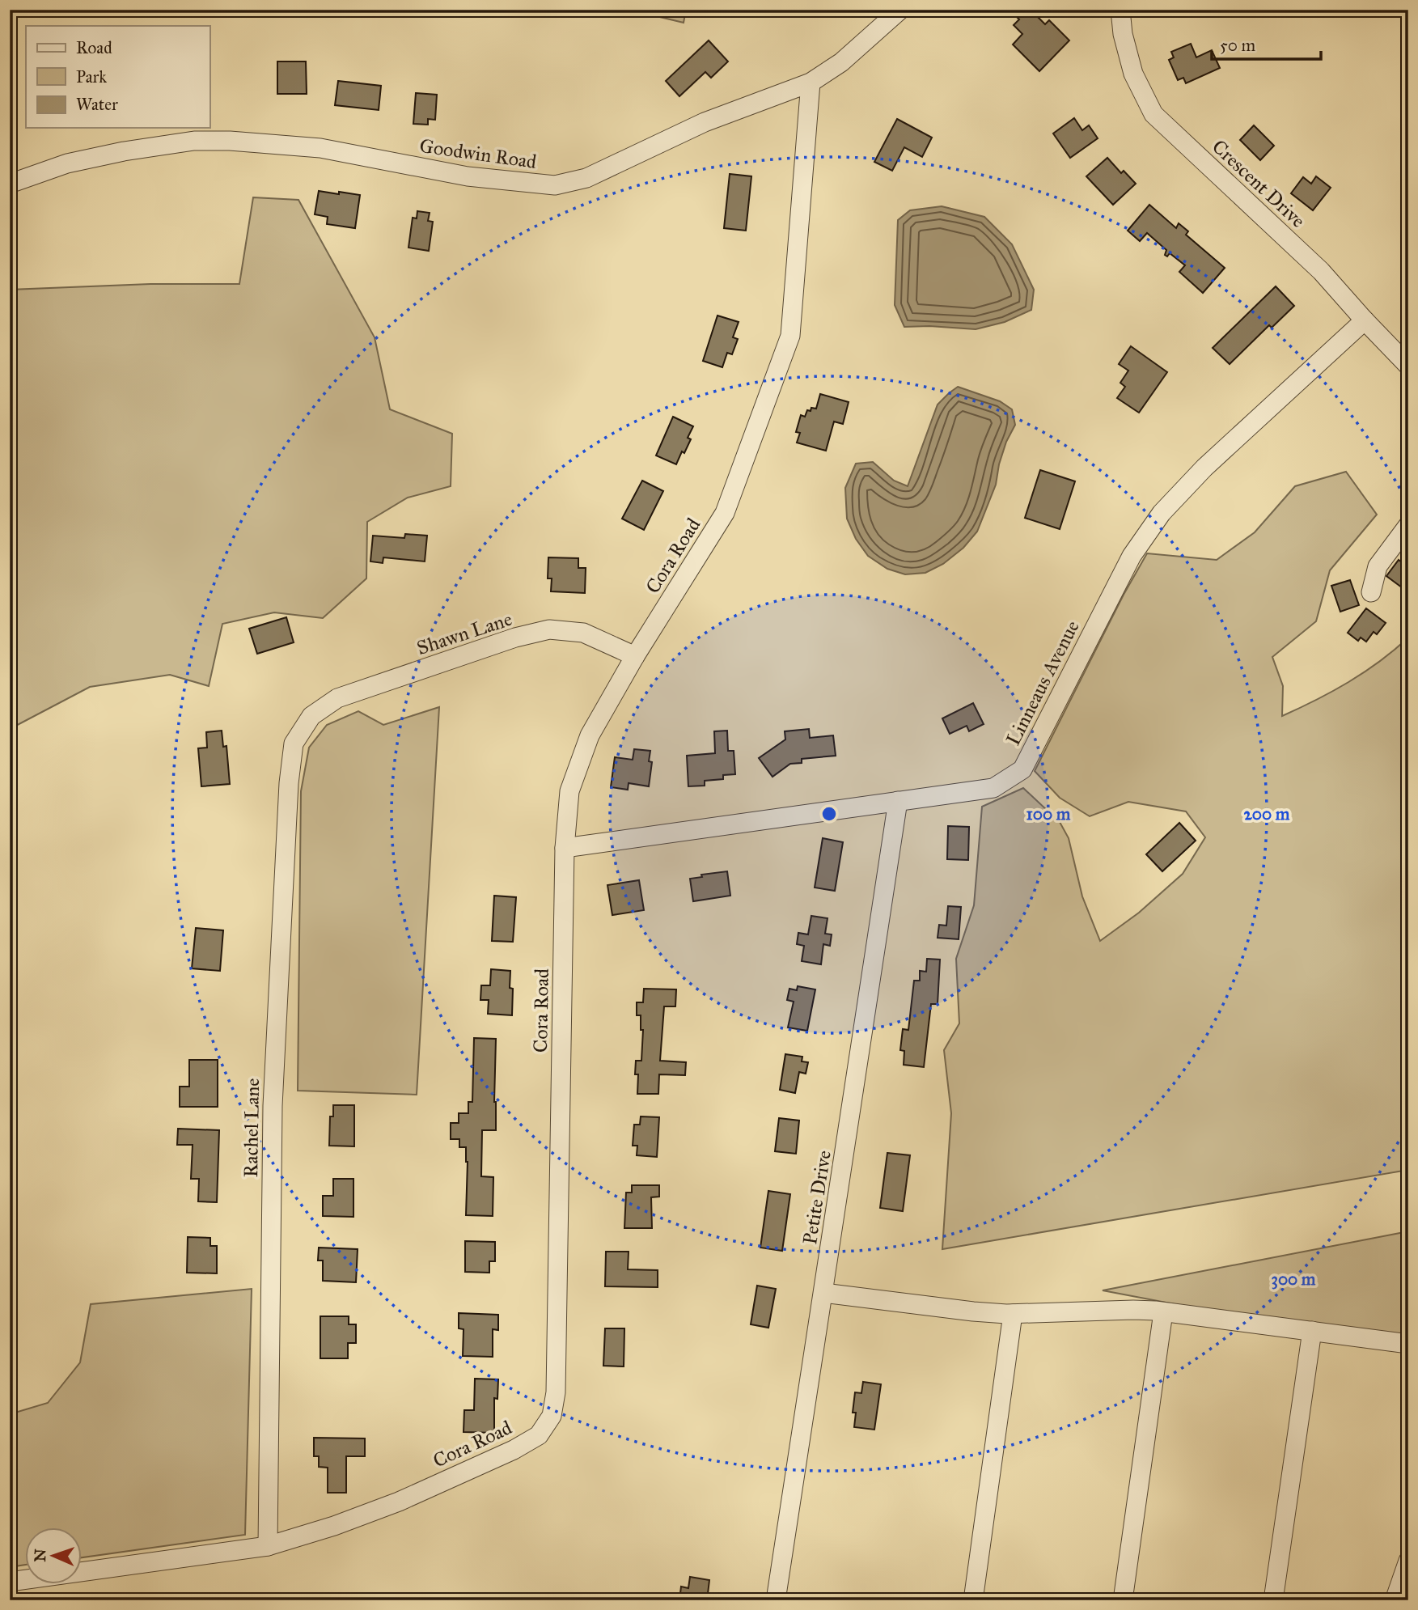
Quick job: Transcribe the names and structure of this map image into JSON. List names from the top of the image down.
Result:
{
  "streets": {
    "street": [
      "Goodwin Road",
      "Crescent Drive",
      "Cora Road",
      "Shawn Lane",
      "Linneaus Avenue",
      "Rachel Lane",
      "Petite Drive"
    ]
  },
  "crossings": [
    ["Goodwin Road", "Cora Road"],
    ["Crescent Drive", "Linneaus Avenue"],
    ["Cora Road", "Shawn Lane"],
    ["Cora Road", "Linneaus Avenue"],
    ["Cora Road", "Rachel Lane"],
    ["Shawn Lane", "Rachel Lane"],
    ["Linneaus Avenue", "Petite Drive"]
  ],
  "legend": ["Road", "Park", "Water"],
  "scale_bar": "50 m",
  "north": "left",
  "rings": ["100 m", "200 m", "300 m"]
}
